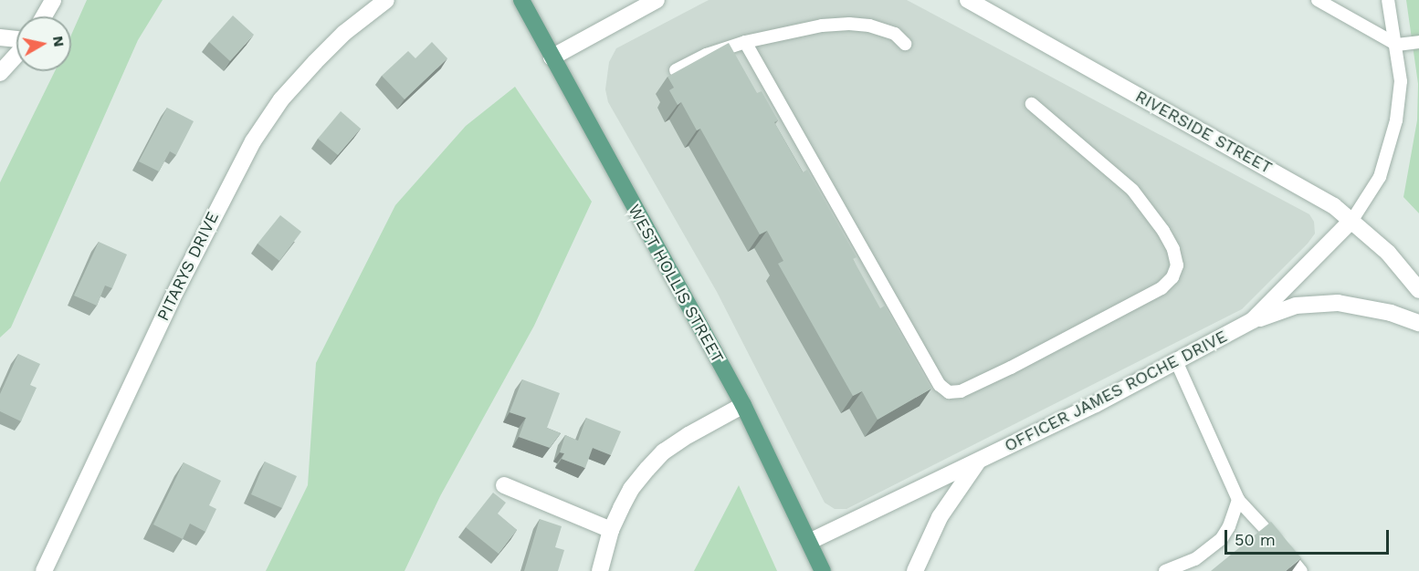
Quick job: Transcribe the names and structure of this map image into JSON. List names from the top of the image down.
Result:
{
  "streets": {
    "main road": ["WEST HOLLIS STREET"],
    "street": ["RIVERSIDE STREET", "PITARYS DRIVE", "OFFICER JAMES ROCHE DRIVE"]
  },
  "crossings": [
    ["RIVERSIDE STREET", "OFFICER JAMES ROCHE DRIVE"],
    ["WEST HOLLIS STREET", "OFFICER JAMES ROCHE DRIVE"]
  ],
  "scale_bar": "50 m",
  "north": "right"
}
